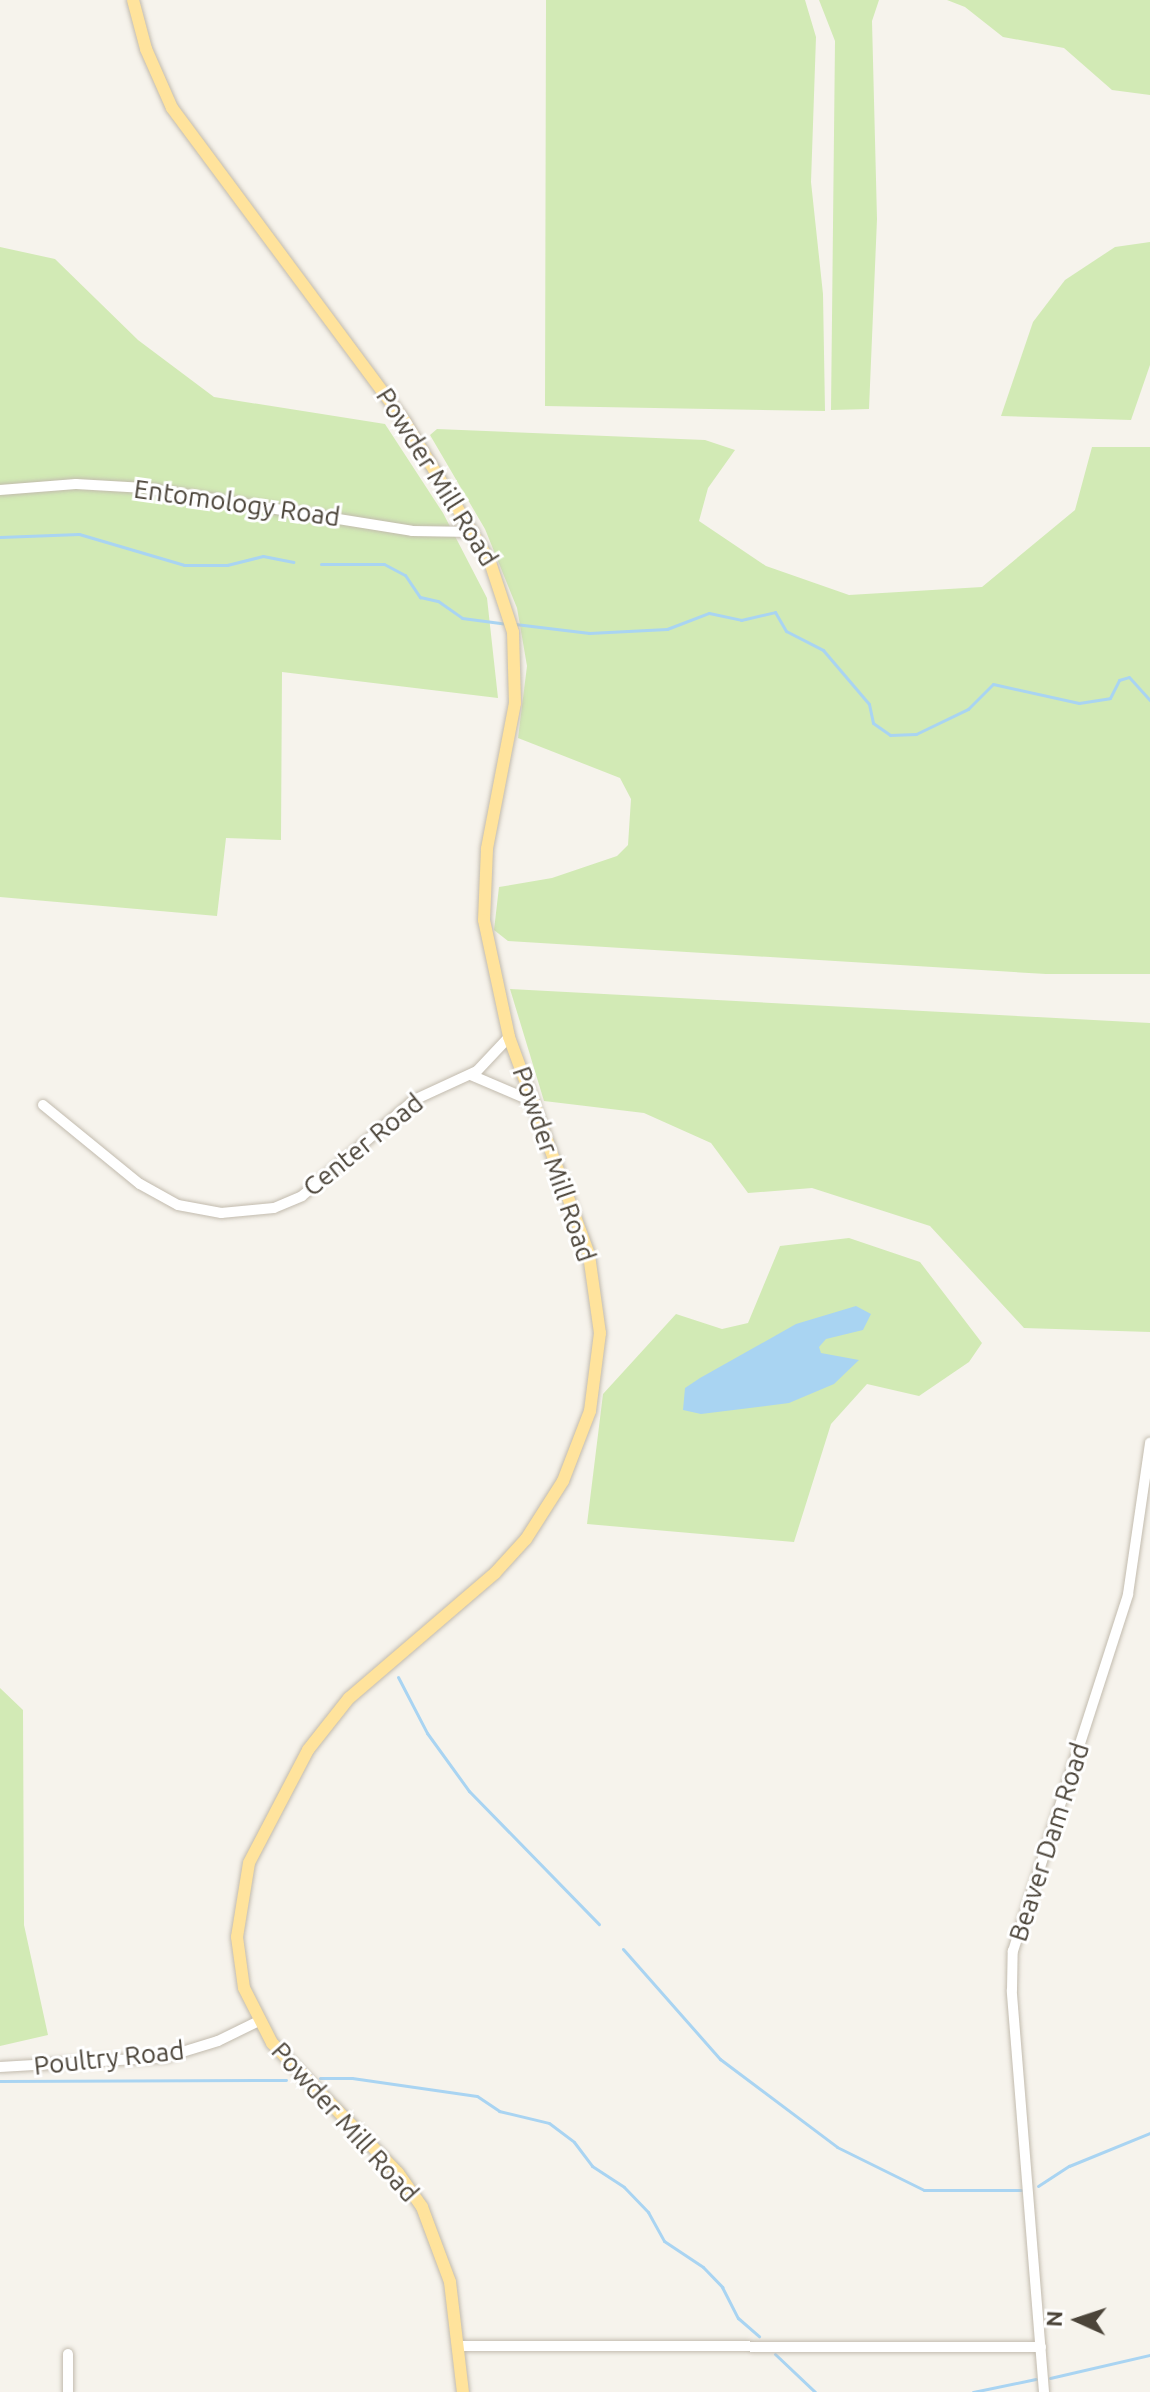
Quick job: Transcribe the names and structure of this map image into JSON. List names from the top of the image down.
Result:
{
  "streets": {
    "main road": ["Powder Mill Road"],
    "street": [
      "Entomology Road",
      "Center Road",
      "Beaver Dam Road",
      "Poultry Road"
    ]
  },
  "crossings": [
    ["Powder Mill Road", "Entomology Road"],
    ["Powder Mill Road", "Center Road"],
    ["Powder Mill Road", "Poultry Road"]
  ],
  "north": "left"
}
